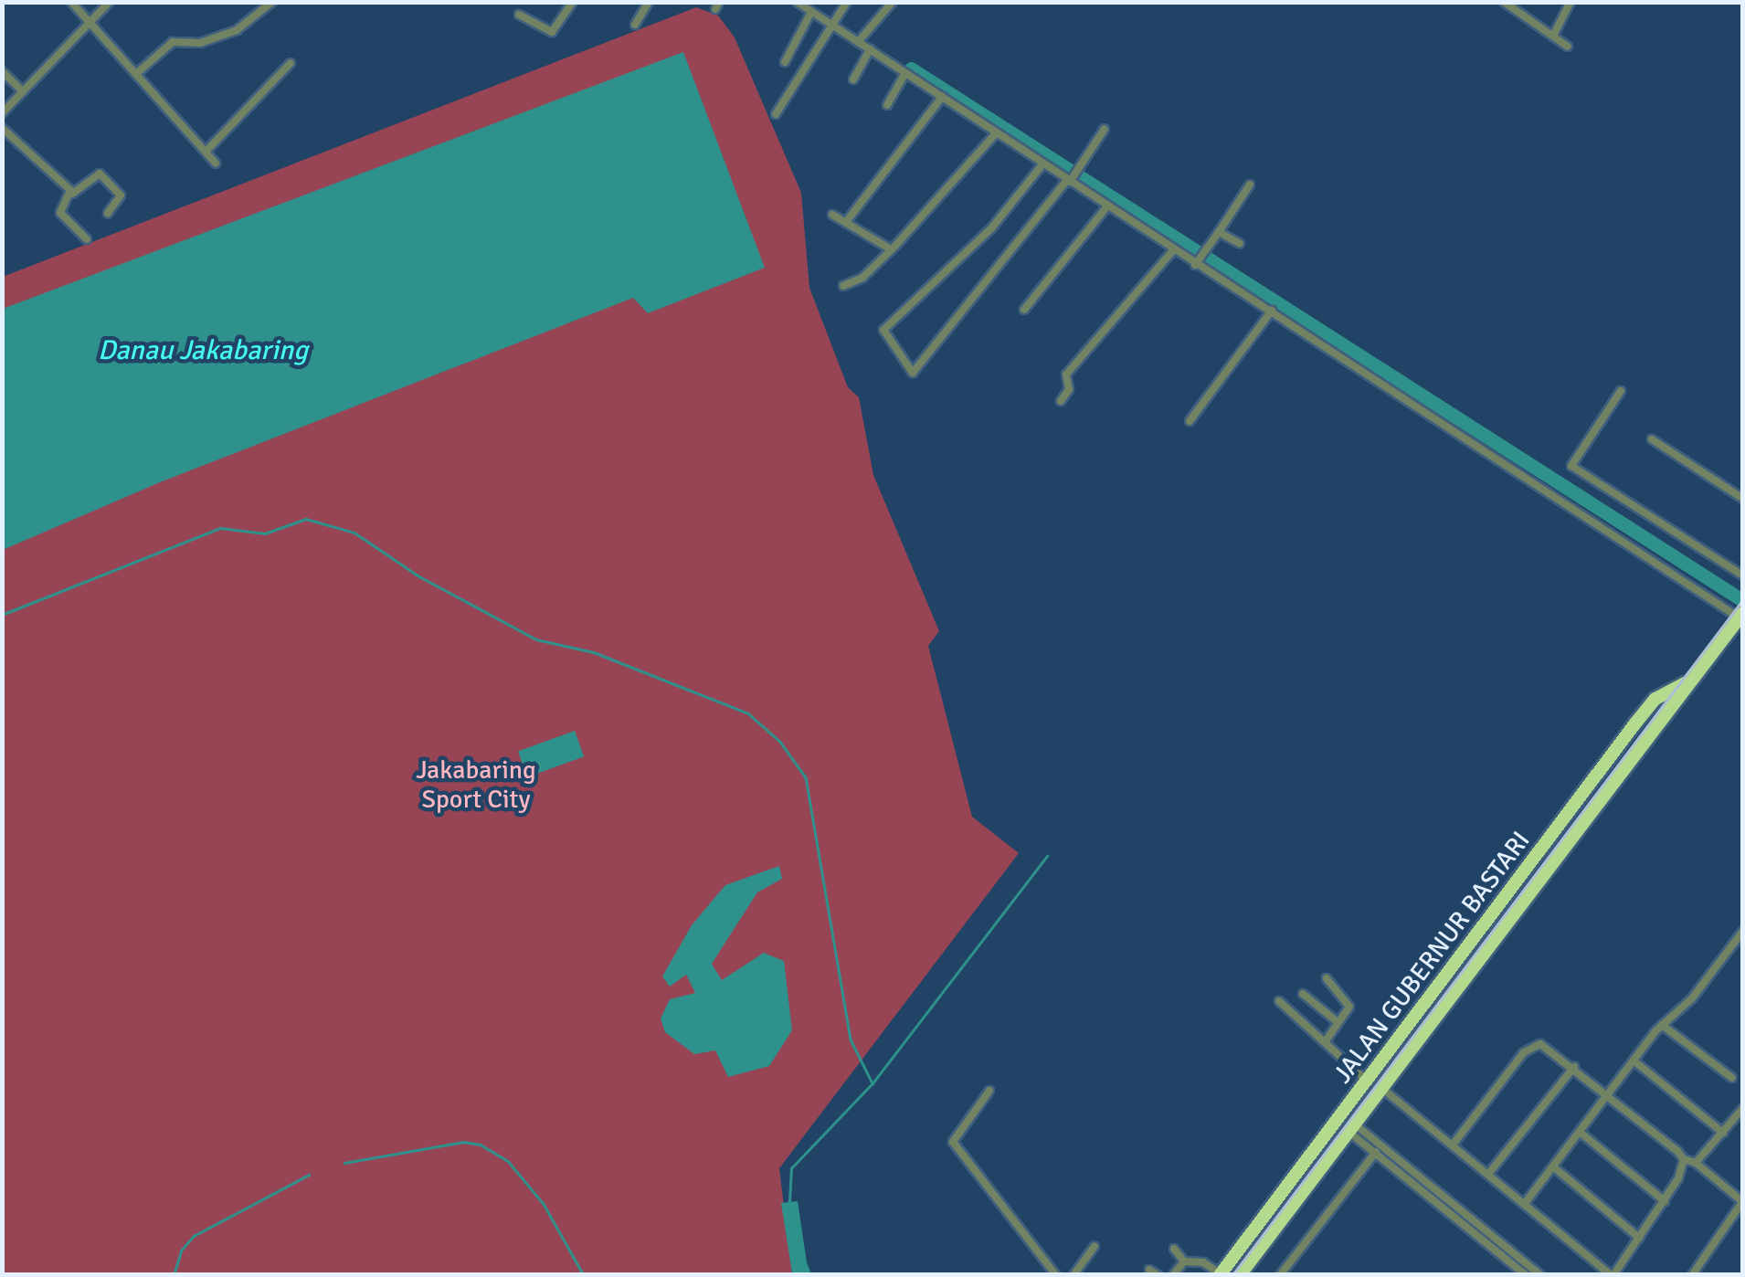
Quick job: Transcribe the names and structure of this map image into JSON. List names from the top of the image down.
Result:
{
  "streets": {
    "highway": ["JALAN GUBERNUR BASTARI"]
  },
  "water": ["Danau Jakabaring"],
  "parks": ["Jakabaring Sport City"]
}
